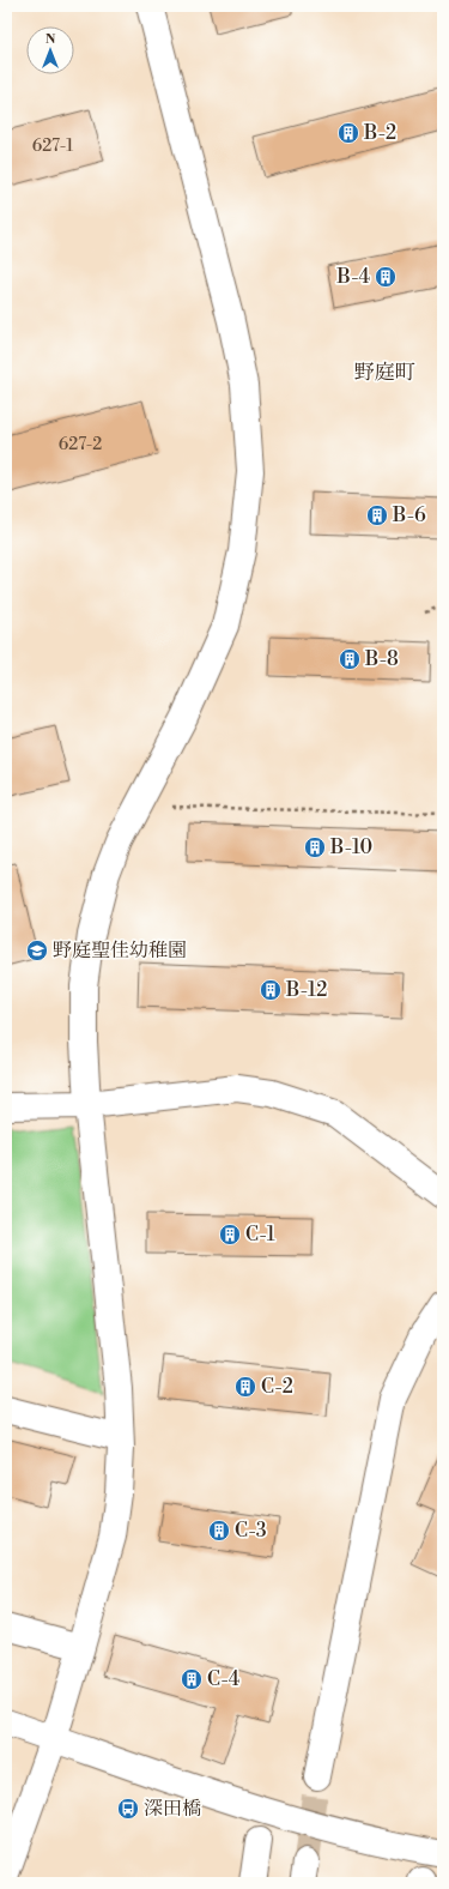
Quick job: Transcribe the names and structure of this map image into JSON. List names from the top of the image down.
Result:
{
  "districts": ["野庭町"],
  "places": {
    "building": [
      "B-2",
      "B-4",
      "B-6",
      "B-8",
      "B-10",
      "B-12",
      "C-1",
      "C-2",
      "C-3",
      "C-4"
    ],
    "school or university": ["野庭聖佳幼稚園"],
    "bus stop": ["深田橋"]
  },
  "house_numbers": ["627-1", "627-2"],
  "north": "top"
}
